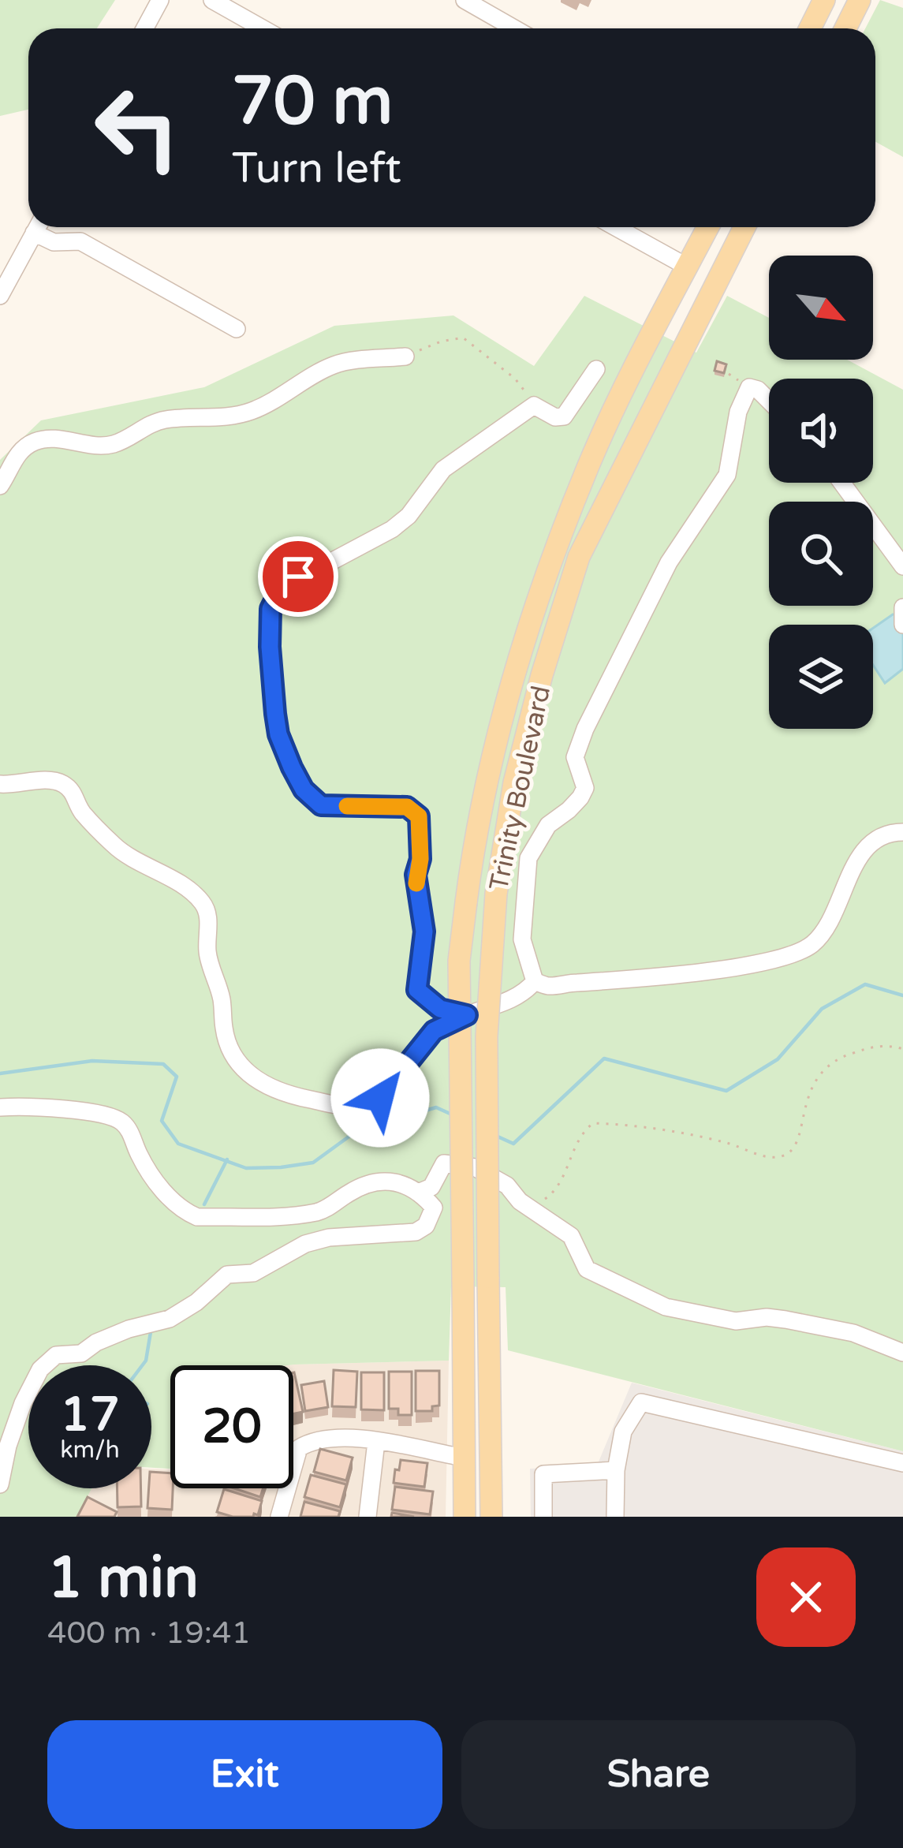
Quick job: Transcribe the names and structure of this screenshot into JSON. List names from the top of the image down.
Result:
{
  "streets": {
    "main road": ["Trinity Boulevard"]
  },
  "north": "bottom right",
  "page": {
    "turn": ["70 m", "Turn left"],
    "speed": "17 km/h",
    "limit": "20",
    "heading": ["1 min", "400 m · 19:41"],
    "buttons": ["Exit", "Share"]
  }
}
